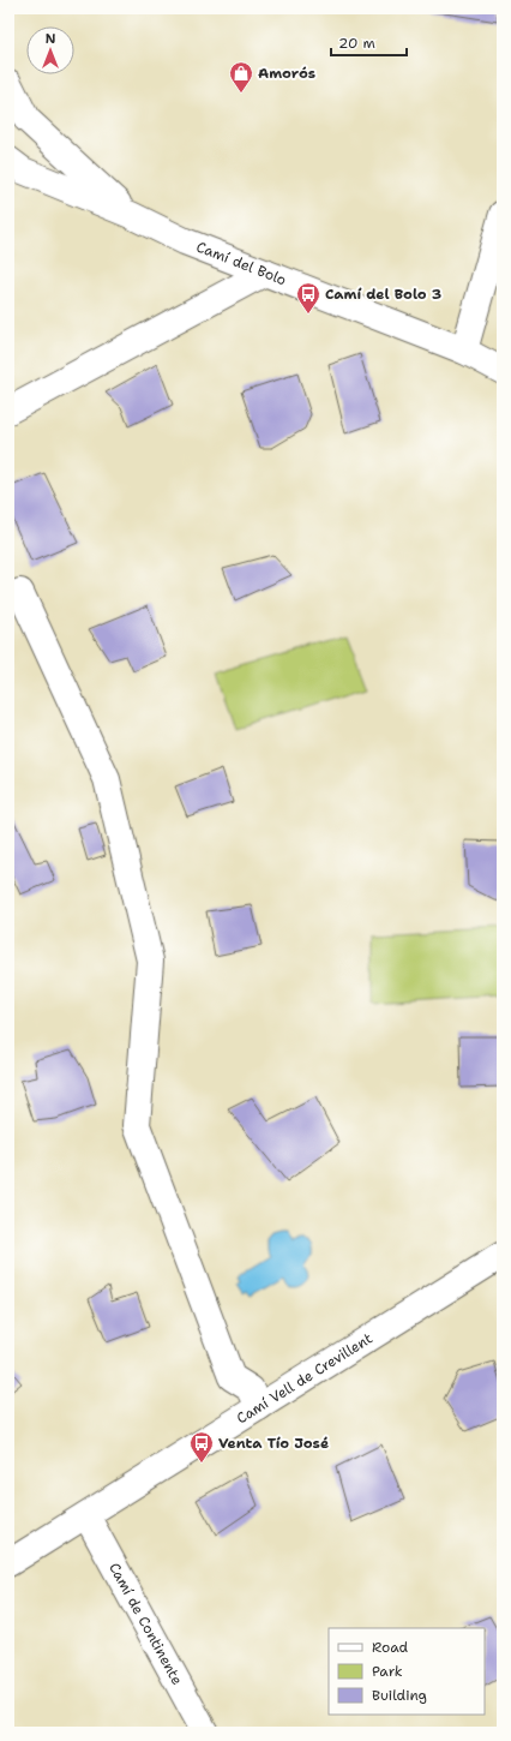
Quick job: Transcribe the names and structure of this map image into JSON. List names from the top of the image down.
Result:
{
  "streets": {
    "street": ["Camí del Bolo", "Camí Vell de Crevillent", "Camí de Continente"]
  },
  "crossings": [
    ["Camí Vell de Crevillent", "Camí de Continente"]
  ],
  "places": {
    "shop": ["Amorós"],
    "bus stop": ["Camí del Bolo 3", "Venta Tío José"]
  },
  "legend": ["Road", "Park", "Building"],
  "scale_bar": "20 m",
  "north": "top"
}
